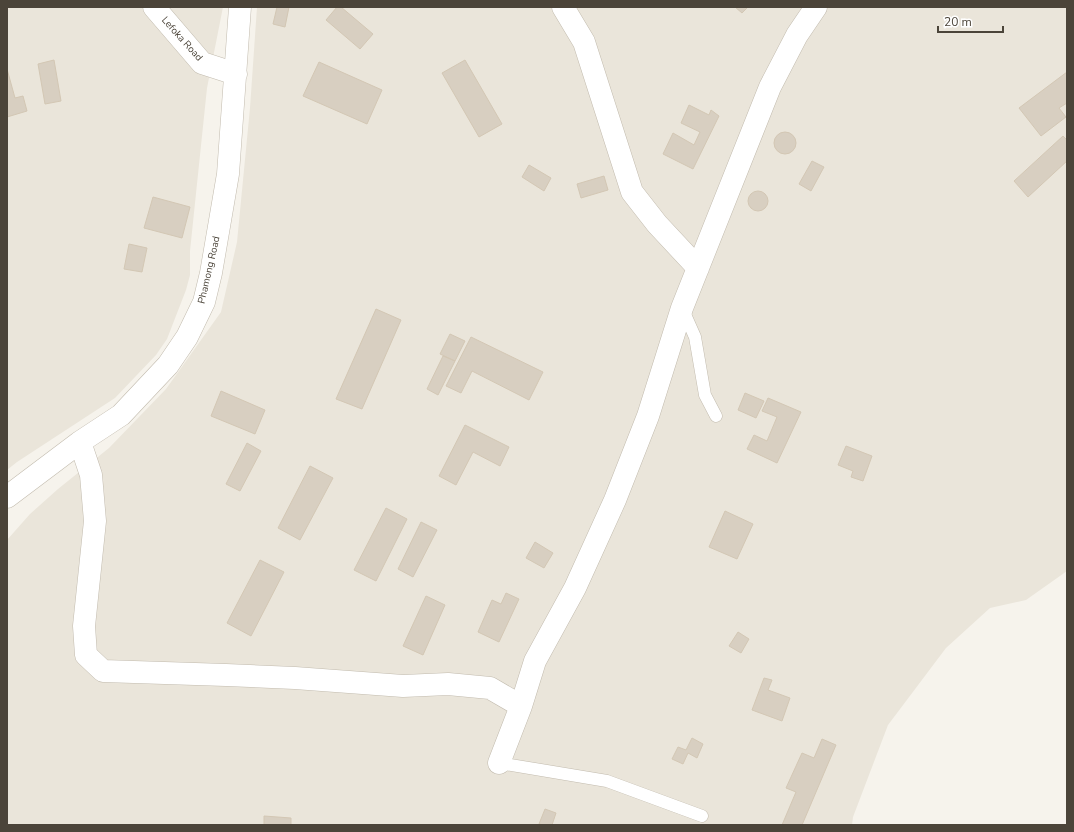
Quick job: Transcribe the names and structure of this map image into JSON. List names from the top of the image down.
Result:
{
  "streets": {
    "street": ["Lefoka Road", "Phamong Road"]
  },
  "crossings": [
    ["Lefoka Road", "Phamong Road"]
  ],
  "scale_bar": "20 m"
}
